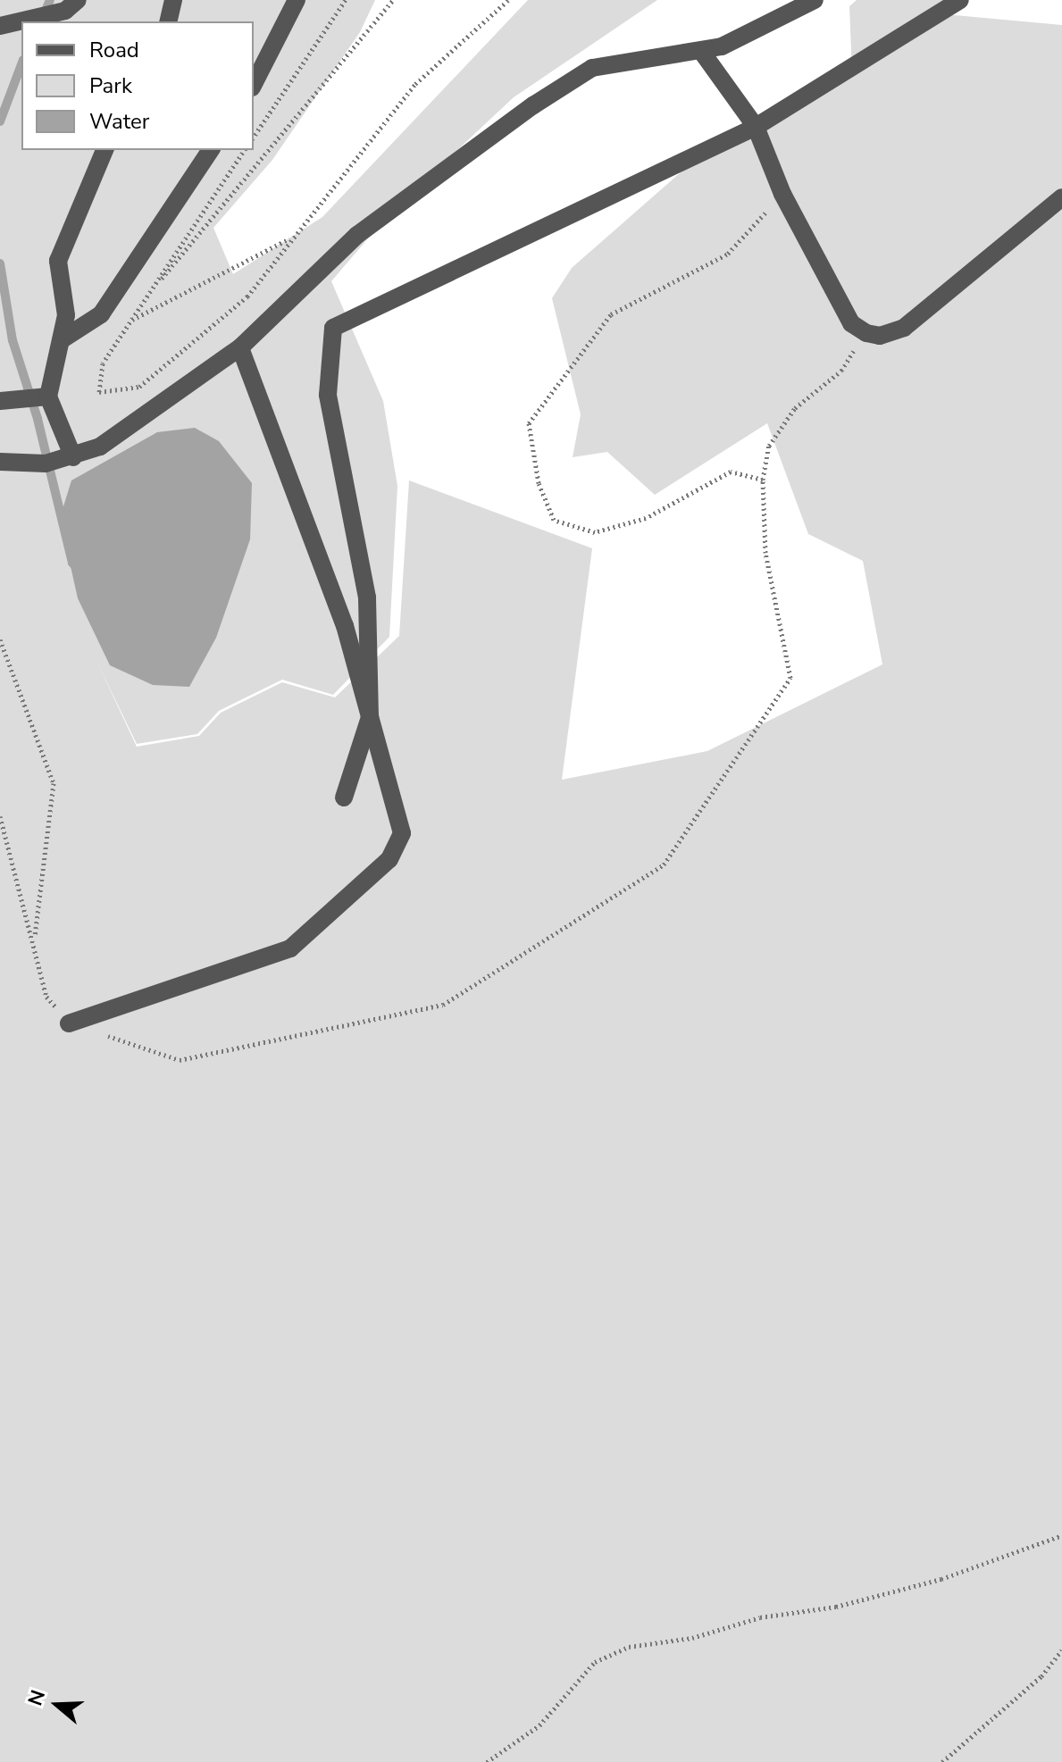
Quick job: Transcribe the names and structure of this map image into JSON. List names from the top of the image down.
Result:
{
  "legend": ["Road", "Park", "Water"],
  "north": "left"
}
